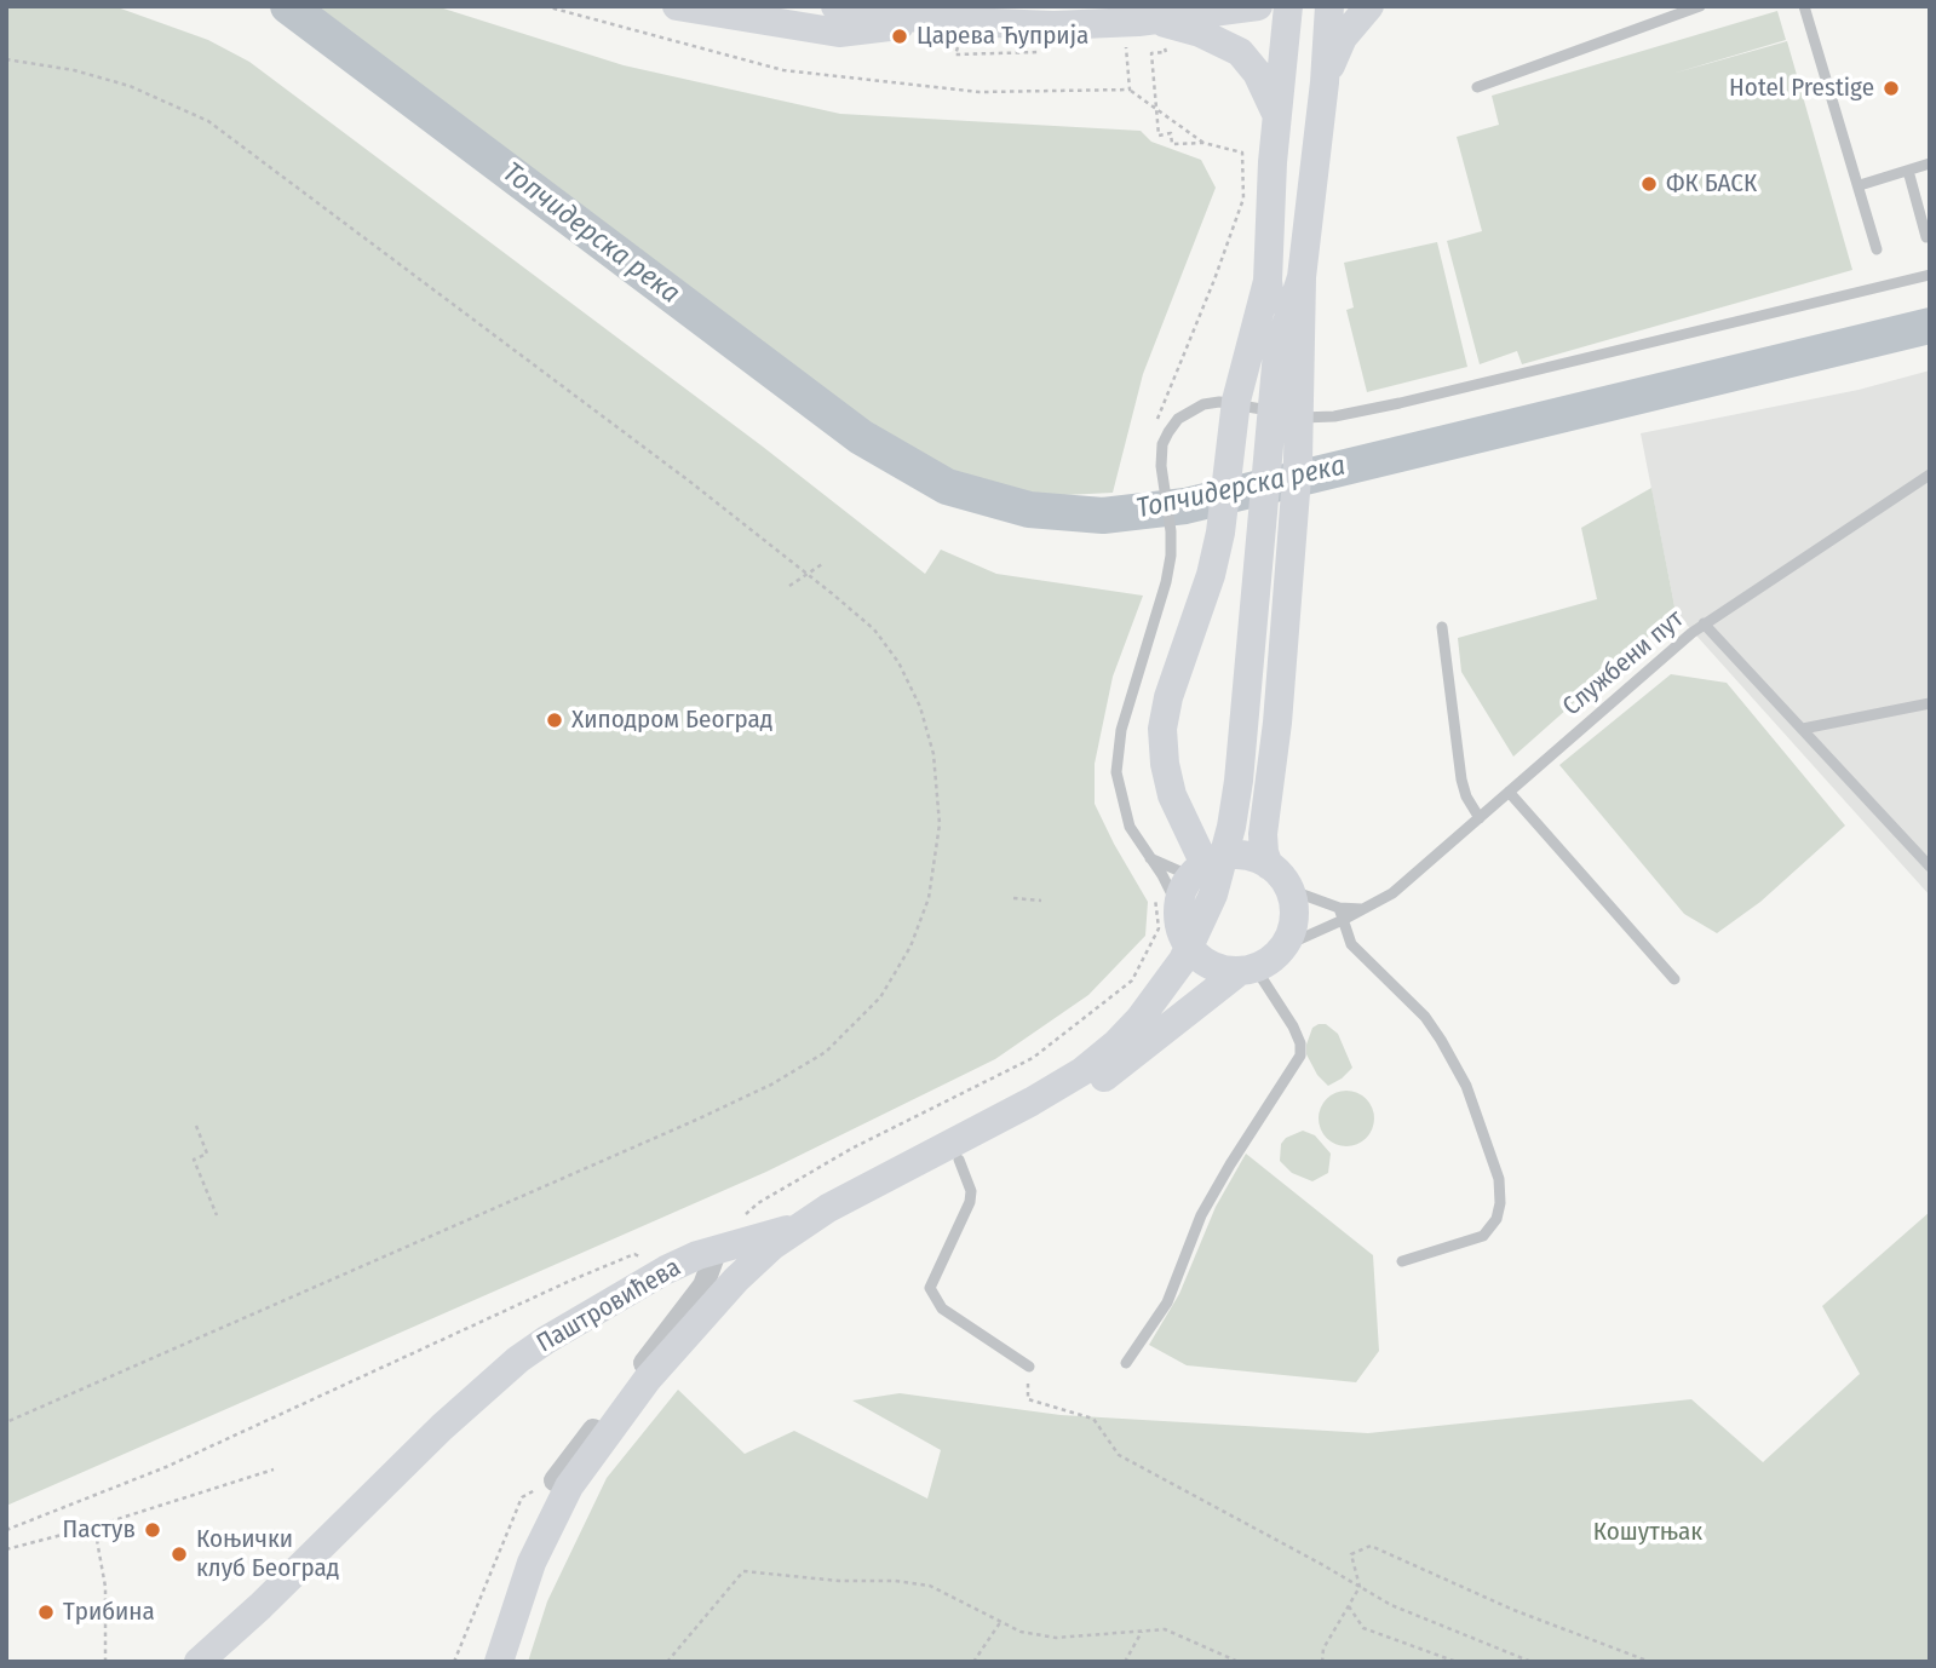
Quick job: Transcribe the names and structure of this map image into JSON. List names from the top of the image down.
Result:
{
  "streets": {
    "main road": ["Паштровићева"],
    "lane": ["Службени пут"]
  },
  "crossings": [
    ["Службени пут", "Паштровићева"]
  ],
  "water": ["Топчидерска река"],
  "parks": ["Кошутњак"],
  "places": [
    "Царева Ћуприја",
    "Hotel Prestige",
    "ФК БАСК",
    "Хиподром Београд",
    "Пастув",
    "Коњички клуб Београд",
    "Трибина"
  ]
}
